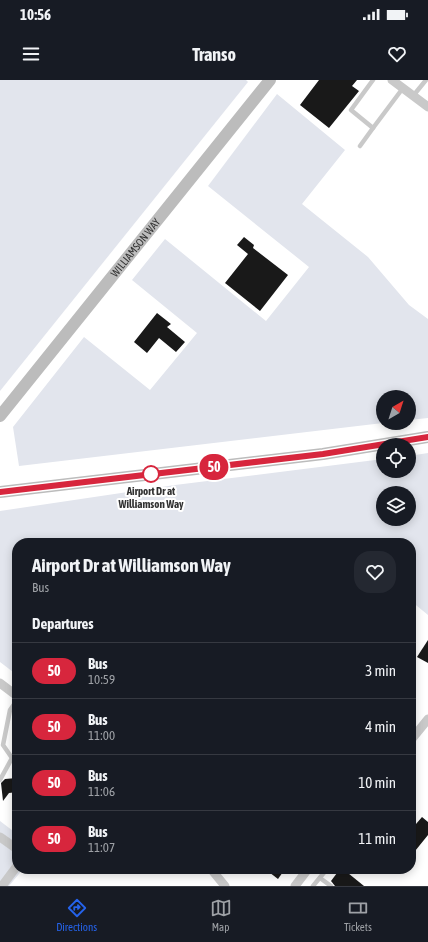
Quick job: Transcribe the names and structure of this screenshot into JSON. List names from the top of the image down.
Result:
{
  "streets": {
    "street": ["WILLIAMSON WAY"]
  },
  "places": ["Airport Dr at Williamson Way"],
  "lines": ["bus line 50"],
  "north": "top right",
  "page": {
    "status": "10:56",
    "header": "Transo",
    "on_map": "50",
    "heading": [
      ["Airport Dr at Williamson Way", "Bus"],
      "Departures"
    ],
    "list": [
      {
        "mark": "50",
        "name": "Bus",
        "note": "10:59",
        "value": "3 min"
      },
      {
        "mark": "50",
        "name": "Bus",
        "note": "11:00",
        "value": "4 min"
      },
      {
        "mark": "50",
        "name": "Bus",
        "note": "11:06",
        "value": "10 min"
      },
      {
        "mark": "50",
        "name": "Bus",
        "note": "11:07",
        "value": "11 min"
      }
    ],
    "tabs": ["Directions", "Map", "Tickets"]
  }
}
